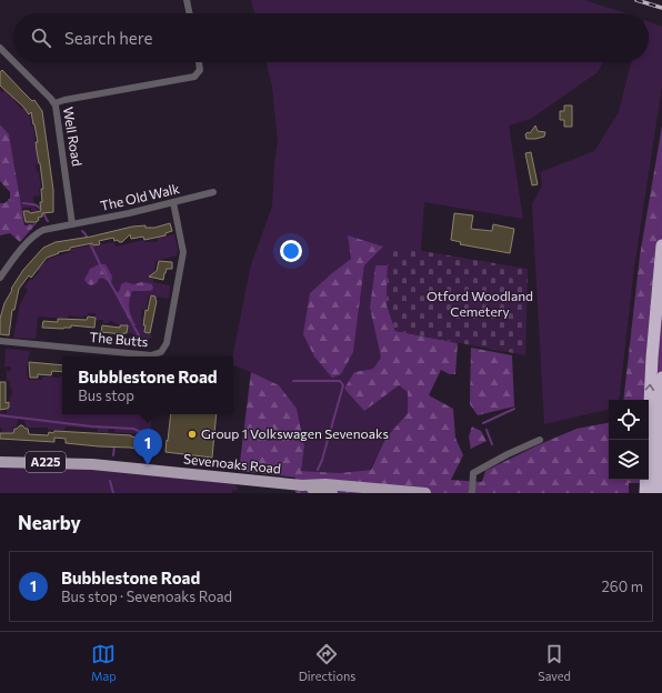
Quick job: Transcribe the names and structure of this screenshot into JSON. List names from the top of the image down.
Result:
{
  "streets": {
    "main road": ["A225", "Sevenoaks Road"],
    "street": ["Well Road", "The Old Walk", "The Butts"]
  },
  "crossings": [
    ["Well Road", "The Old Walk"],
    ["The Old Walk", "The Butts"]
  ],
  "parks": ["Otford Woodland Cemetery"],
  "places": ["Group 1 Volkswagen Sevenoaks"],
  "page": {
    "search": "Search here",
    "popup": ["Bubblestone Road", "Bus stop"],
    "pins": "1",
    "heading": "Nearby",
    "list": [
      {
        "mark": "1",
        "name": "Bubblestone Road",
        "note": "Bus stop · Sevenoaks Road",
        "value": "260 m"
      }
    ],
    "nav": ["Map", "Directions", "Saved"]
  }
}
